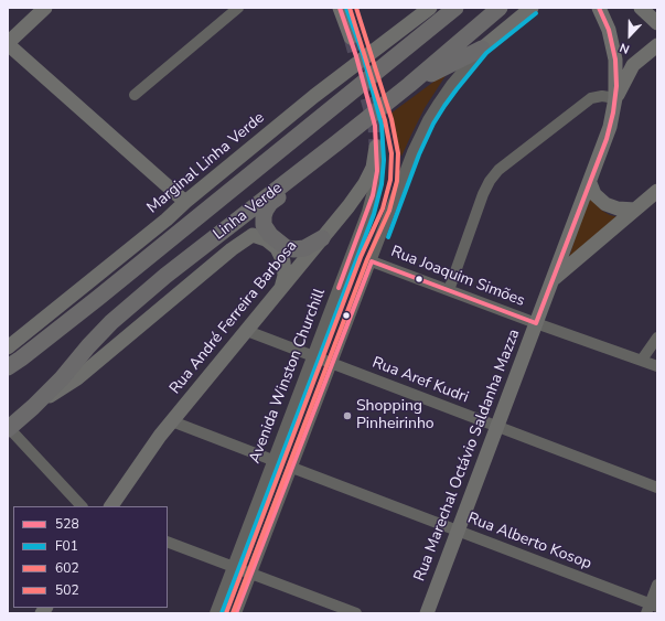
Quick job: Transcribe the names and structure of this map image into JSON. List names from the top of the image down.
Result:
{
  "streets": {
    "highway": ["Linha Verde"],
    "main road": ["Marginal Linha Verde", "Rua André Ferreira Barbosa", "Rua Marechal Octávio Saldanha Mazza"],
    "street": [
      "Rua Joaquim Simões",
      "Avenida Winston Churchill",
      "Rua Aref Kudri",
      "Rua Alberto Kosop"
    ]
  },
  "crossings": [
    ["Rua Joaquim Simões", "Rua Marechal Octávio Saldanha Mazza"],
    ["Rua André Ferreira Barbosa", "Avenida Winston Churchill"],
    ["Rua André Ferreira Barbosa", "Rua Aref Kudri"],
    ["Avenida Winston Churchill", "Rua Aref Kudri"],
    ["Rua Aref Kudri", "Rua Marechal Octávio Saldanha Mazza"],
    ["Rua Marechal Octávio Saldanha Mazza", "Rua Alberto Kosop"]
  ],
  "places": ["Shopping Pinheirinho"],
  "lines": [
    "transit line 528",
    "transit line F01",
    "transit line 602",
    "transit line 502"
  ],
  "legend": [
    "528",
    "F01",
    "602",
    "502"
  ],
  "north": "bottom"
}
